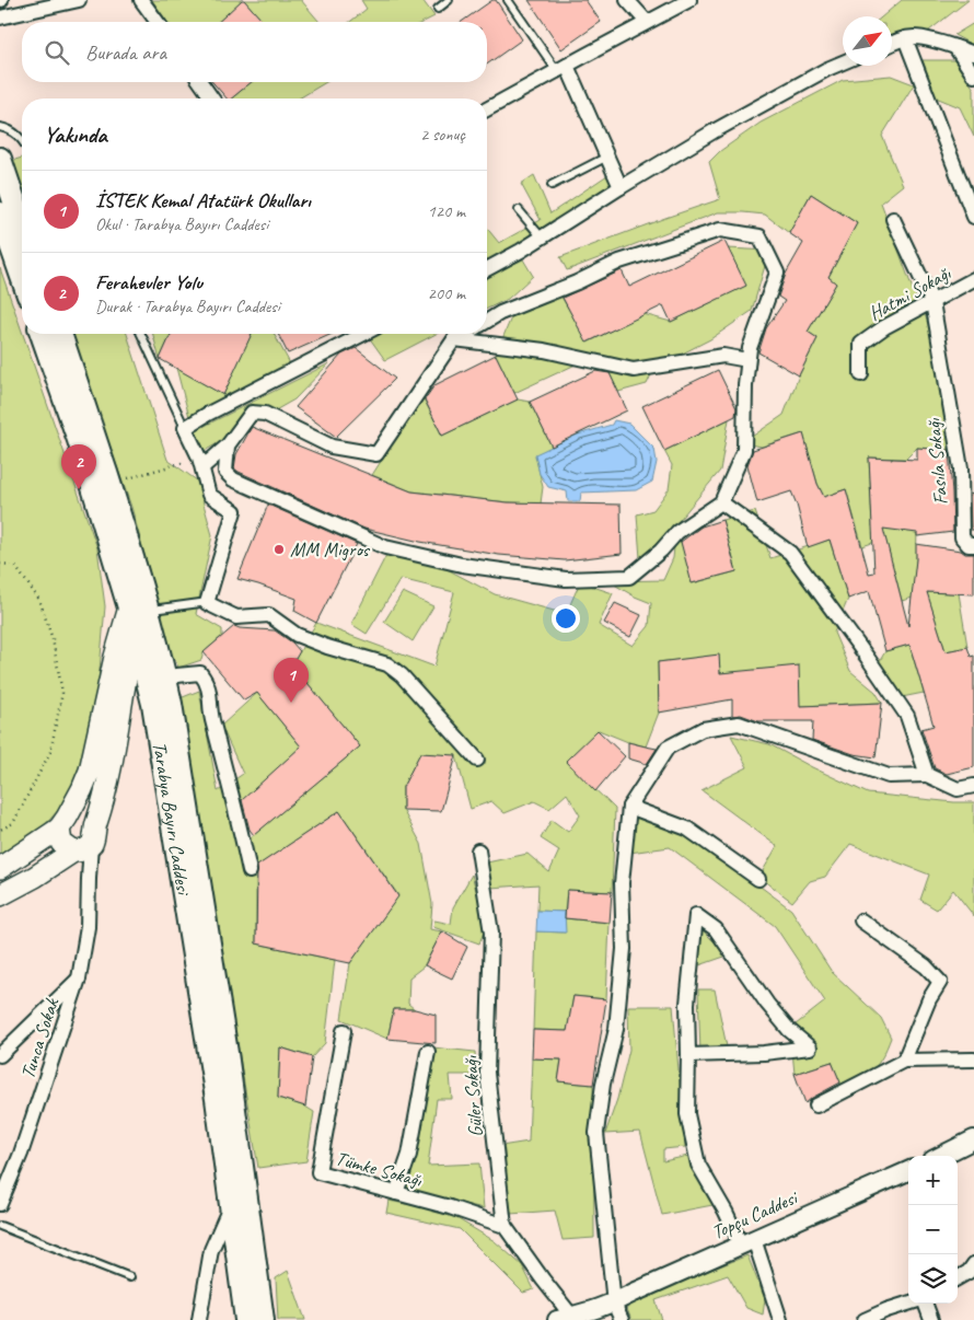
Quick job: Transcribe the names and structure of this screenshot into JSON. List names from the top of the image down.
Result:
{
  "streets": {
    "main road": ["Tarabya Bayırı Caddesi"],
    "street": [
      "Hatmi Sokağı",
      "Fasıla Sokağı",
      "Tunca Sokak",
      "Güler Sokağı",
      "Tümke Sokağı",
      "Topçu Caddesi"
    ]
  },
  "crossings": [
    ["Hatmi Sokağı", "Fasıla Sokağı"],
    ["Güler Sokağı", "Tümke Sokağı"],
    ["Güler Sokağı", "Topçu Caddesi"]
  ],
  "places": ["MM Migros"],
  "north": "top right",
  "page": {
    "search": "Burada ara",
    "heading": ["Yakında", "2 sonuç"],
    "list": [
      {
        "mark": "1",
        "name": "İSTEK Kemal Atatürk Okulları",
        "note": "Okul · Tarabya Bayırı Caddesi",
        "value": "120 m"
      },
      {
        "mark": "2",
        "name": "Ferahevler Yolu",
        "note": "Durak · Tarabya Bayırı Caddesi",
        "value": "200 m"
      }
    ],
    "pins": ["2", "1"],
    "map_buttons": ["+", "−"]
  }
}
